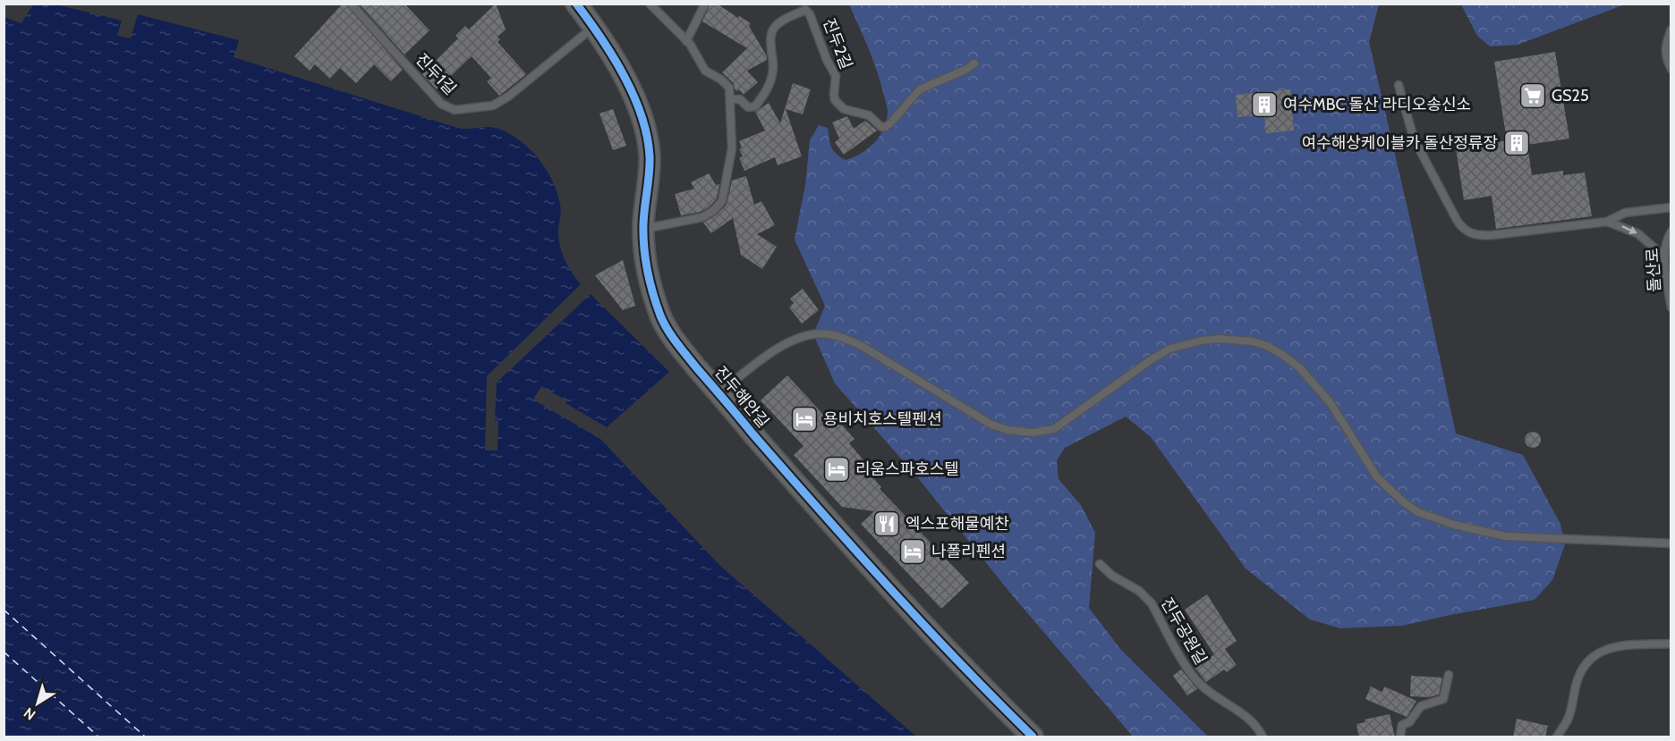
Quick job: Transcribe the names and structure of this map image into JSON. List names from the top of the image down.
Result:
{
  "streets": {
    "street": ["진두해안길"],
    "lane": [
      "진두2길",
      "진두1길",
      "돌산로",
      "진두공원길"
    ]
  },
  "crossings": [
    ["진두1길", "진두해안길"]
  ],
  "places": {
    "supermarket": ["GS25"],
    "building": ["여수MBC 돌산 라디오송신소", "여수해상케이블카 돌산정류장"],
    "hotel": ["용비치호스텔펜션", "리움스파호스텔", "나폴리펜션"],
    "restaurant": ["엑스포해물예찬"]
  },
  "north": "bottom left"
}
